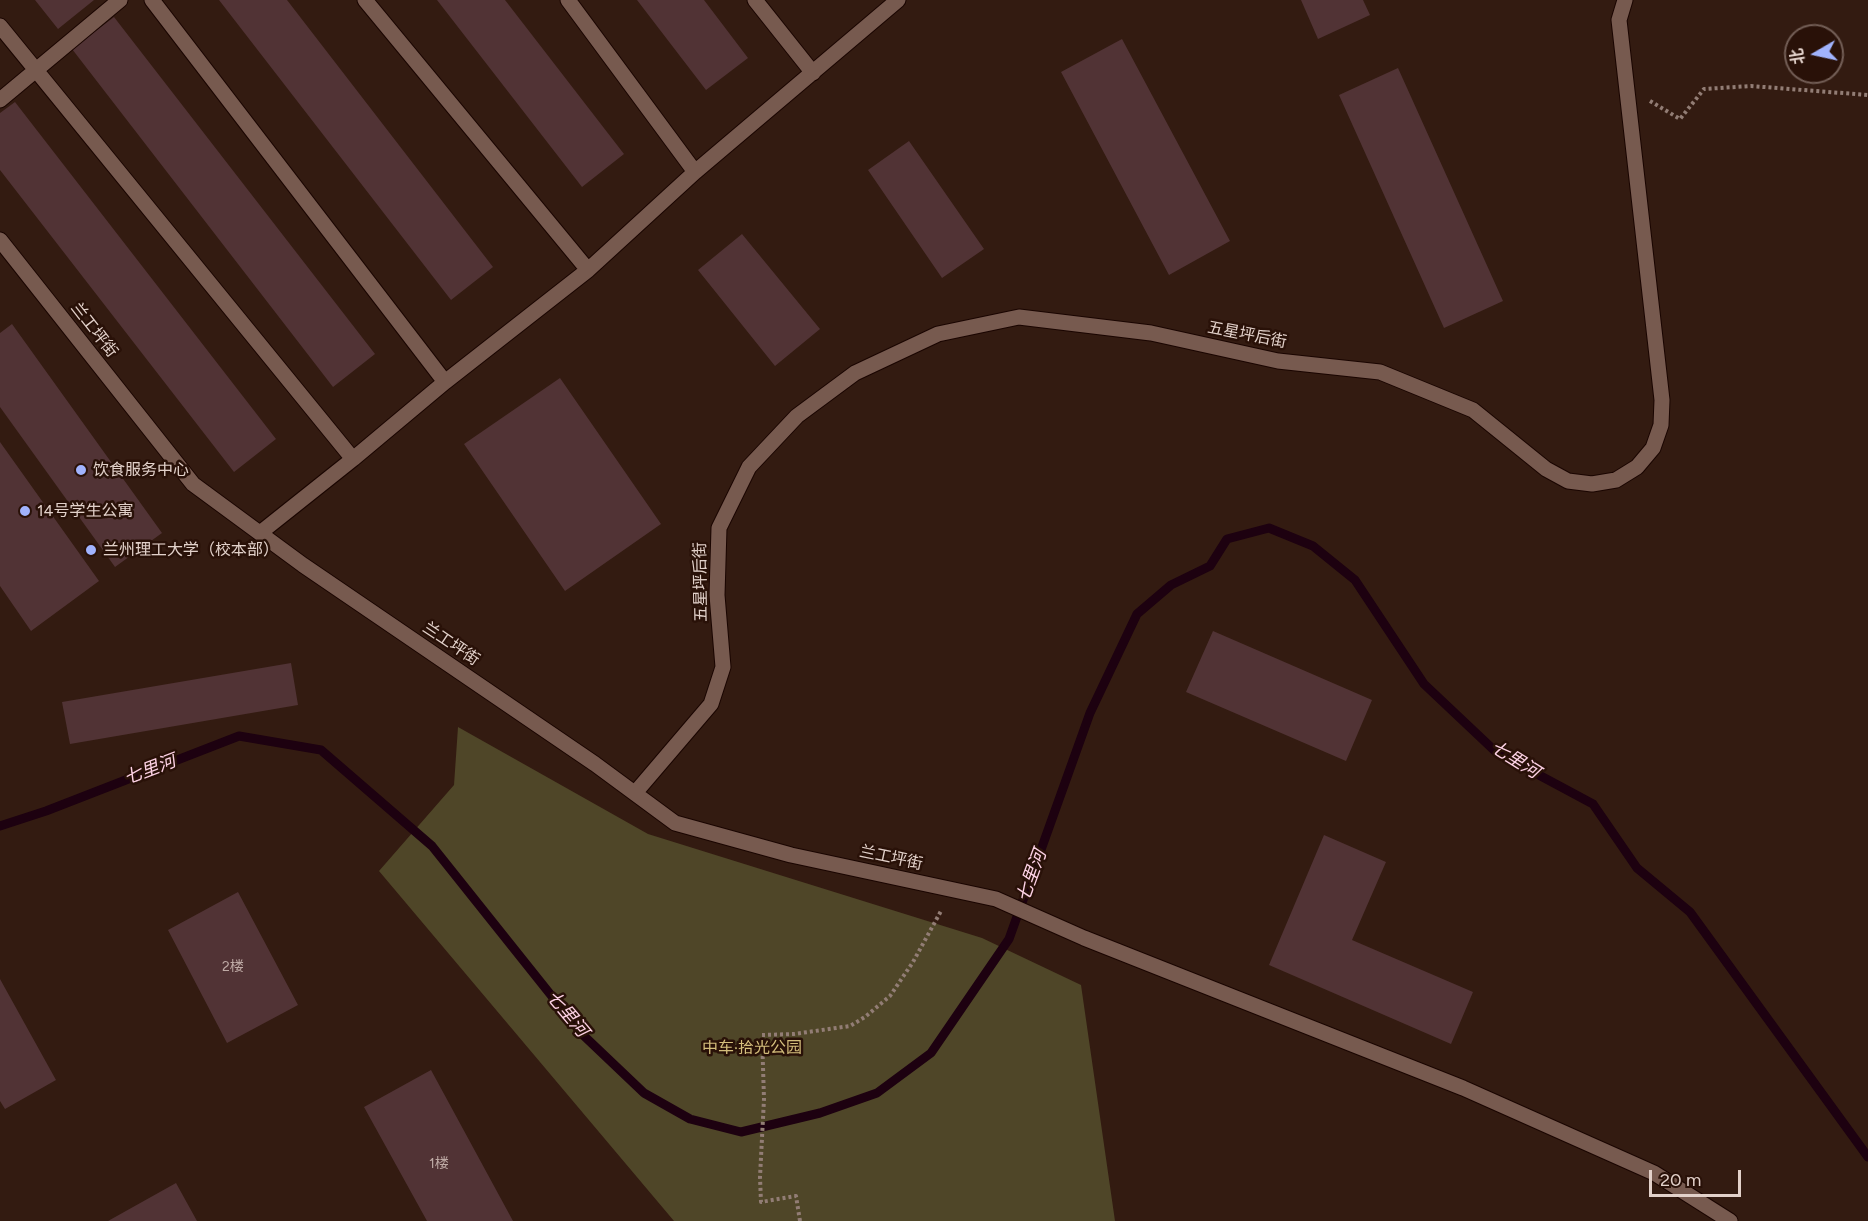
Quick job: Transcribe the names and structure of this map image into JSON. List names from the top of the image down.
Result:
{
  "streets": {
    "street": ["兰工坪街", "五星坪后街"]
  },
  "crossings": [
    ["兰工坪街", "五星坪后街"]
  ],
  "water": ["七里河"],
  "parks": ["中车·拾光公园"],
  "places": ["饮食服务中心", "14号学生公寓", "兰州理工大学（校本部）"],
  "house_numbers": ["2楼", "1楼"],
  "scale_bar": "20 m",
  "north": "left"
}
